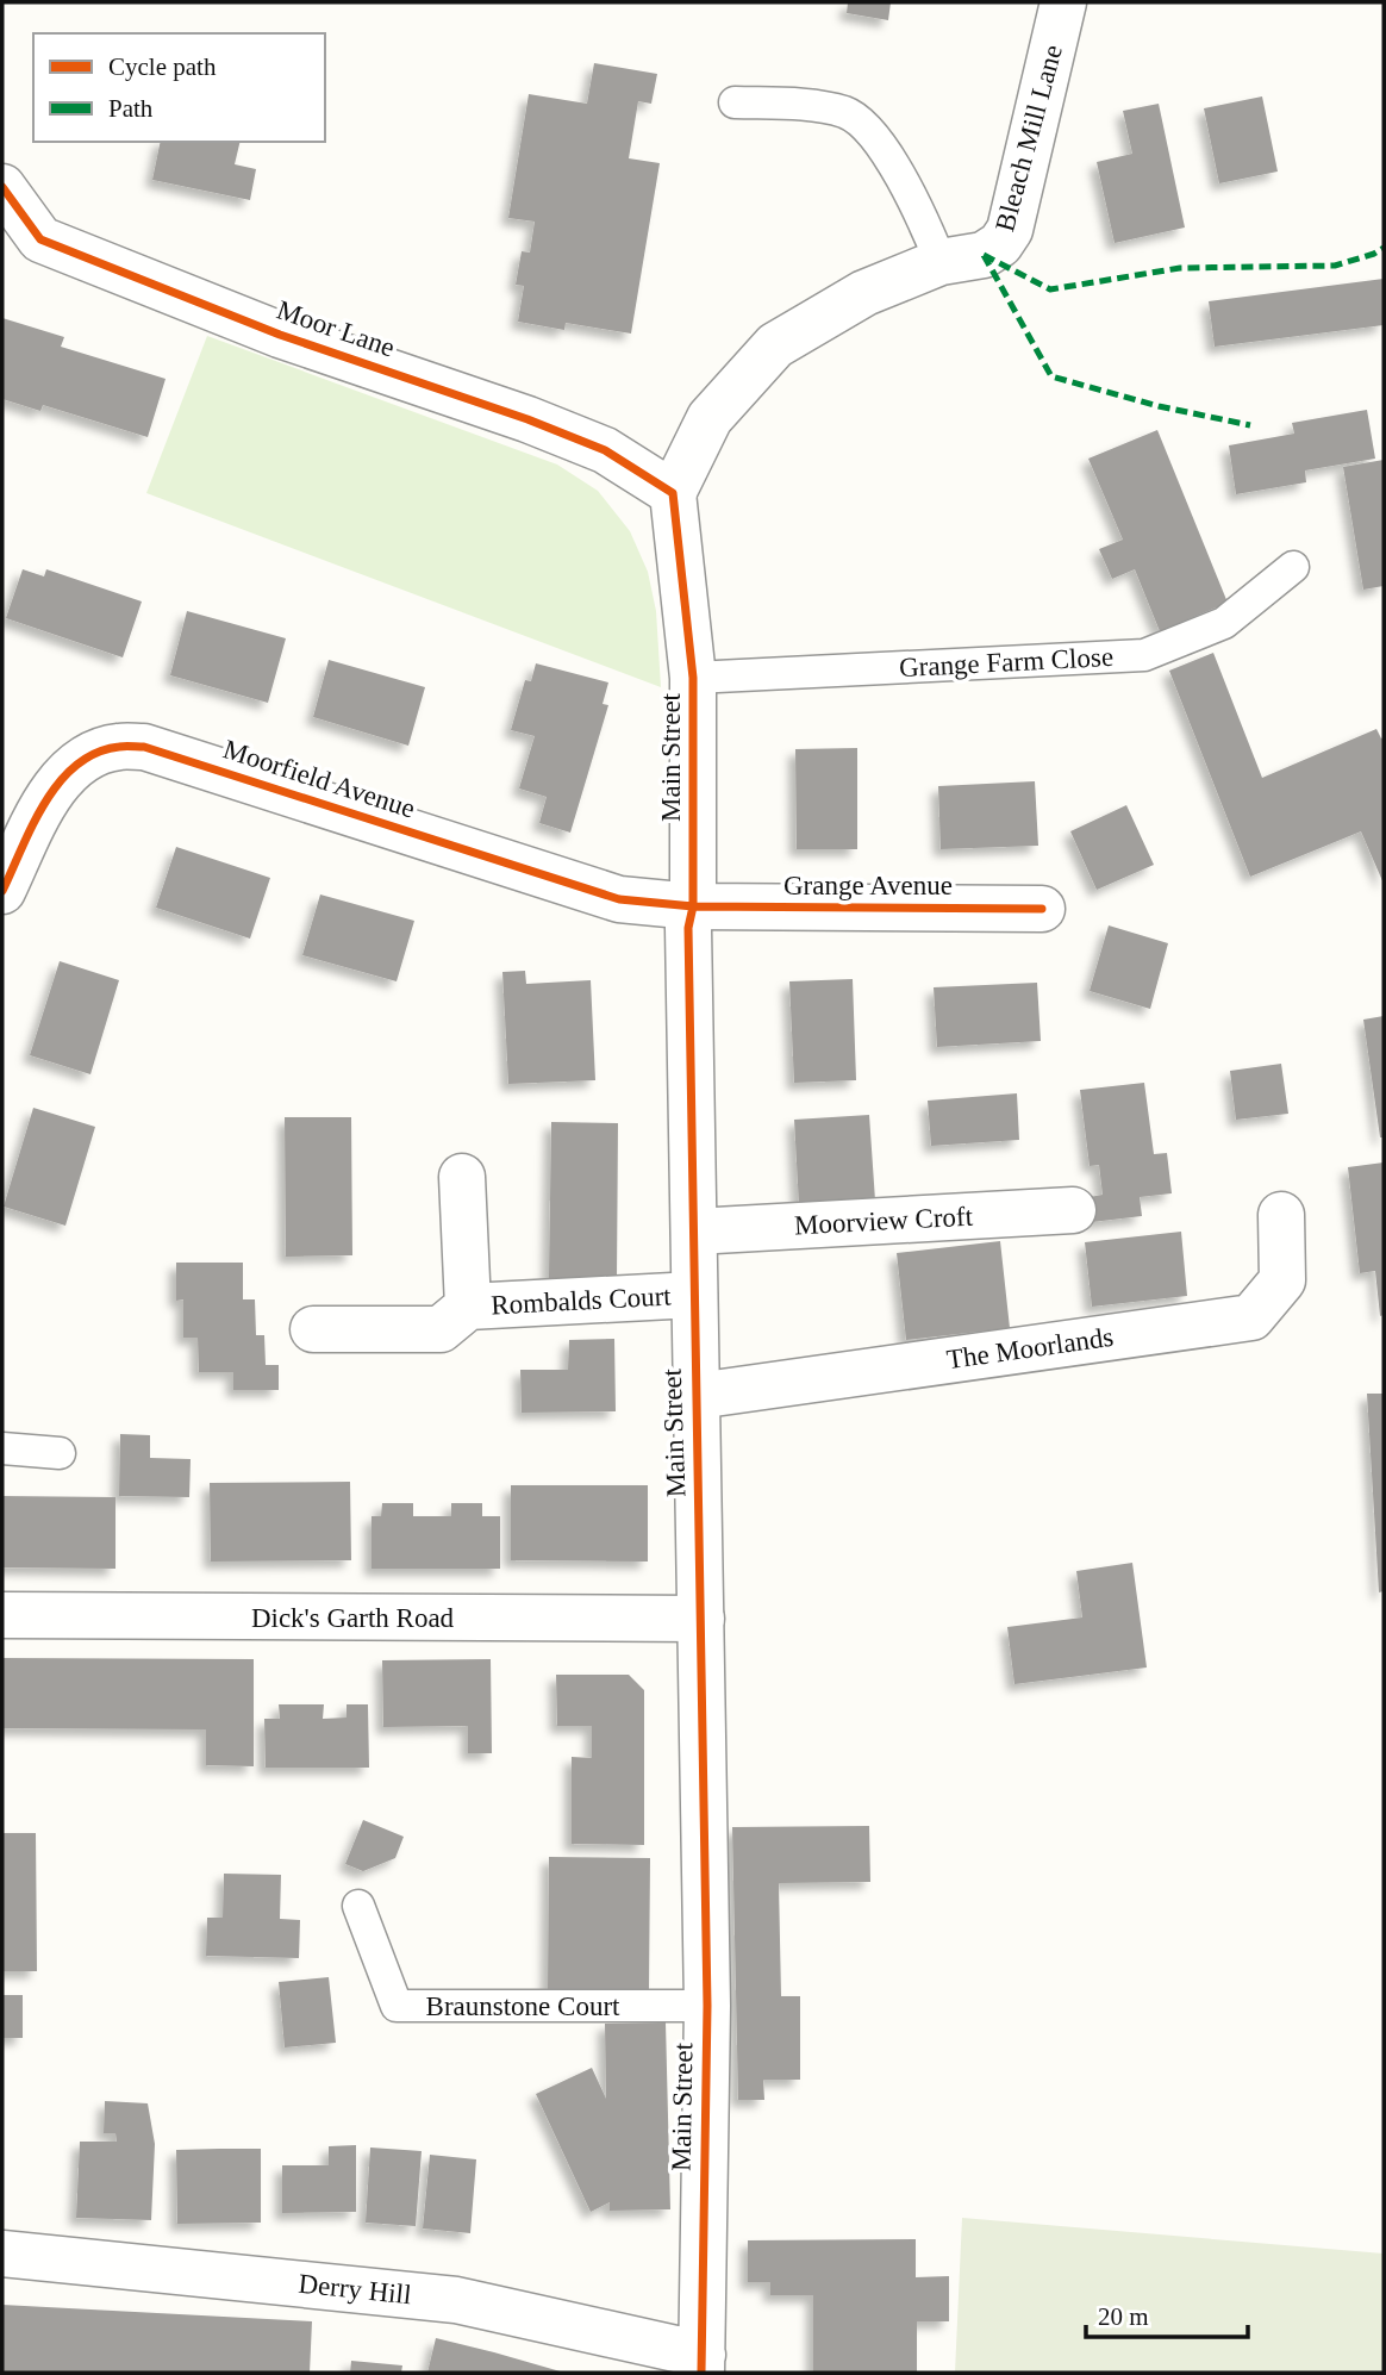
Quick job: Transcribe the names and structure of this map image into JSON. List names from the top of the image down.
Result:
{
  "streets": {
    "street": [
      "Bleach Mill Lane",
      "Moor Lane",
      "Main Street",
      "Moorfield Avenue",
      "Grange Avenue",
      "Moorview Croft",
      "Rombalds Court",
      "The Moorlands",
      "Dick's Garth Road",
      "Derry Hill"
    ],
    "lane": ["Grange Farm Close", "Braunstone Court"]
  },
  "crossings": [
    ["Bleach Mill Lane", "Moor Lane"],
    ["Bleach Mill Lane", "Main Street"],
    ["Moor Lane", "Main Street"],
    ["Grange Farm Close", "Main Street"],
    ["Main Street", "Moorfield Avenue"],
    ["Main Street", "Grange Avenue"],
    ["Main Street", "Moorview Croft"],
    ["Main Street", "Rombalds Court"],
    ["Main Street", "The Moorlands"],
    ["Main Street", "Dick's Garth Road"],
    ["Main Street", "Braunstone Court"],
    ["Main Street", "Derry Hill"],
    ["Moorfield Avenue", "Grange Avenue"]
  ],
  "legend": ["Cycle path", "Path"],
  "scale_bar": "20 m"
}
